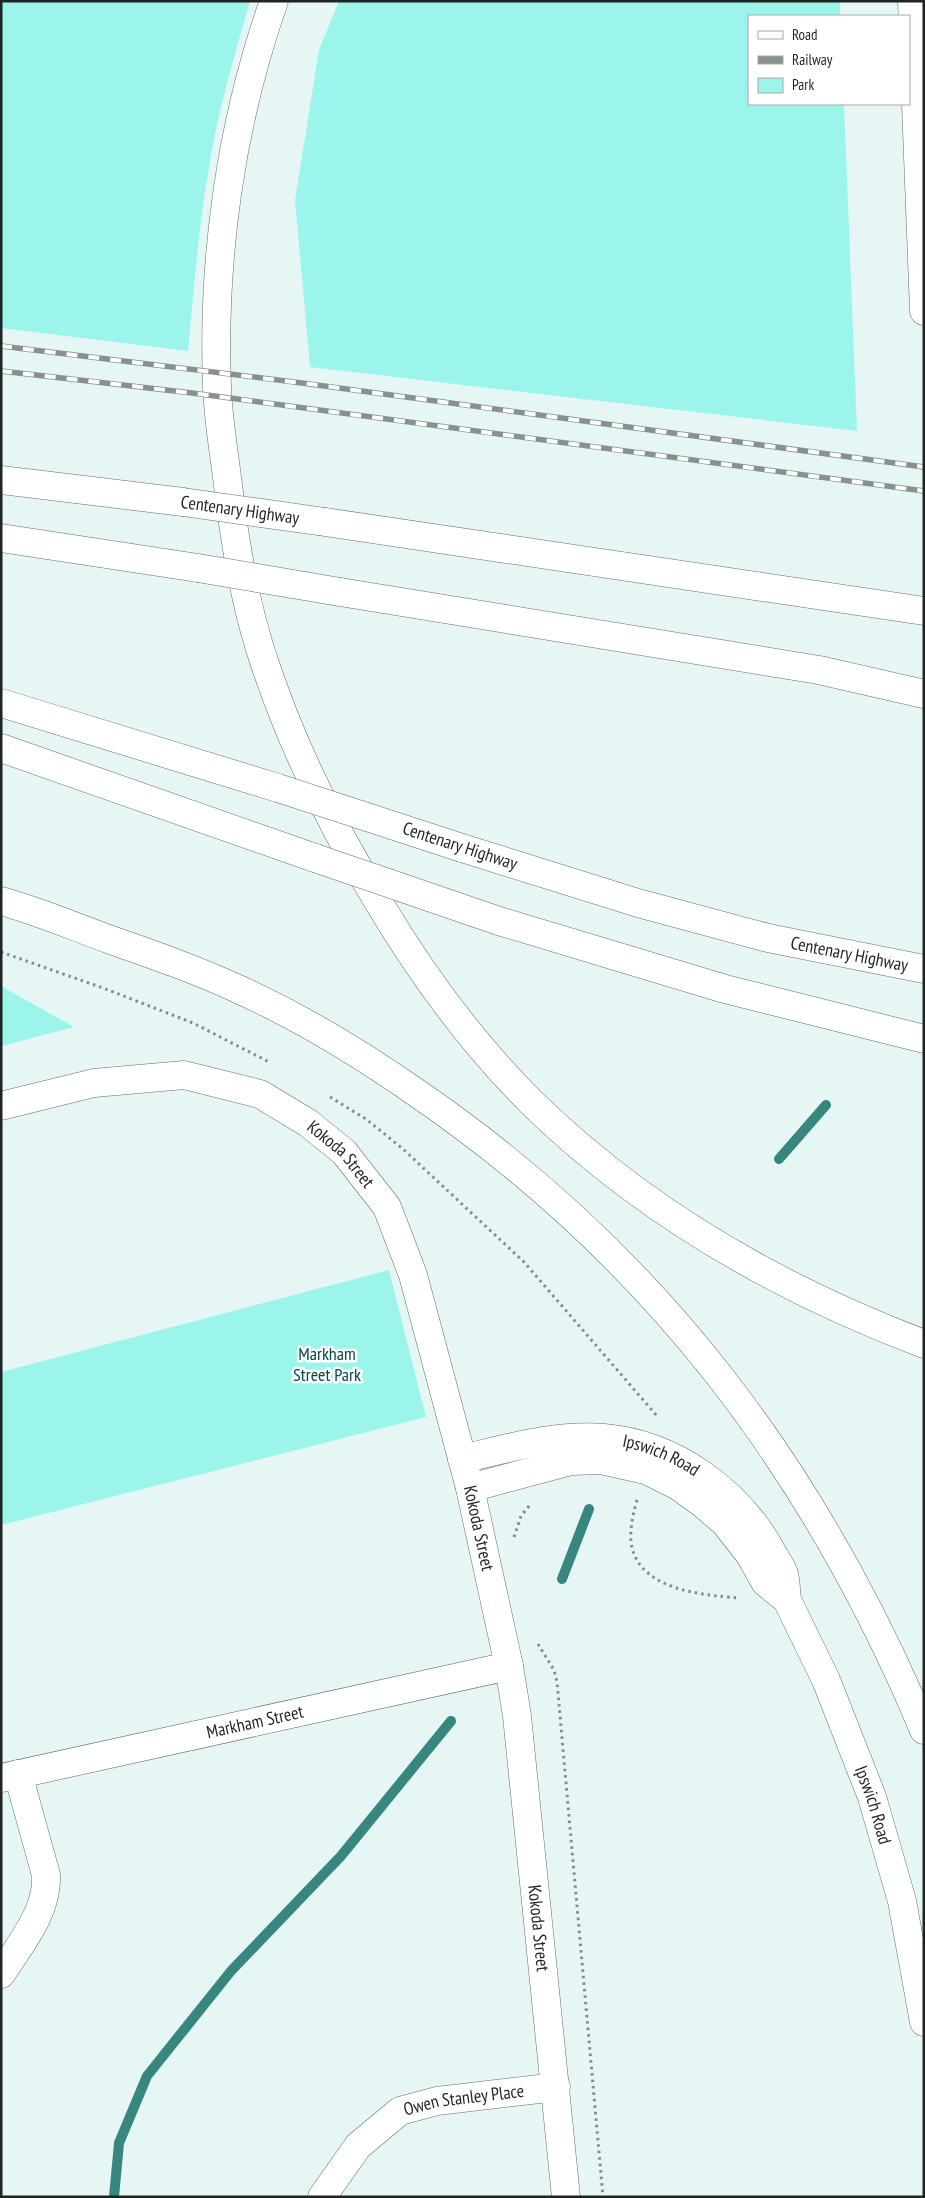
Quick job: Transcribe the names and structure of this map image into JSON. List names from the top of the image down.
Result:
{
  "streets": {
    "main road": [
      "Centenary Highway",
      "Kokoda Street",
      "Ipswich Road",
      "Markham Street",
      "Owen Stanley Place"
    ]
  },
  "crossings": [
    ["Kokoda Street", "Ipswich Road"],
    ["Kokoda Street", "Markham Street"],
    ["Kokoda Street", "Owen Stanley Place"]
  ],
  "parks": ["Markham Street Park"],
  "legend": ["Road", "Railway", "Park"]
}
